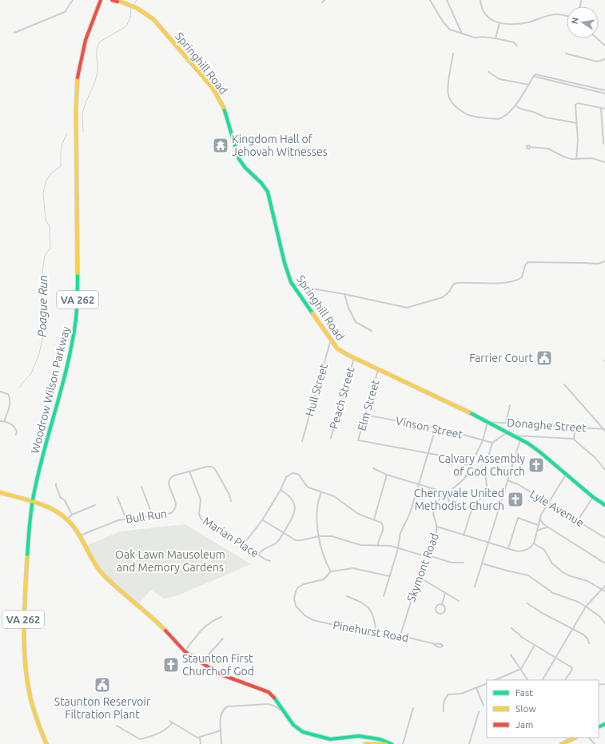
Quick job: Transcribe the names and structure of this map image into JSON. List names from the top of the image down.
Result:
{
  "streets": {
    "main road": ["Springhill Road", "VA 262", "Woodrow Wilson Parkway"],
    "street": [
      "Hull Street",
      "Peach Street",
      "Elm Street",
      "Donaghe Street",
      "Vinson Street",
      "Lyle Avenue",
      "Bull Run",
      "Marian Place",
      "Skymont Road",
      "Pinehurst Road"
    ]
  },
  "crossings": [
    ["Springhill Road", "Hull Street"],
    ["Springhill Road", "Peach Street"],
    ["Springhill Road", "Elm Street"],
    ["Springhill Road", "Donaghe Street"],
    ["Springhill Road", "Skymont Road"],
    ["Elm Street", "Vinson Street"],
    ["Donaghe Street", "Skymont Road"],
    ["Vinson Street", "Skymont Road"],
    ["Bull Run", "Marian Place"],
    ["Skymont Road", "Pinehurst Road"]
  ],
  "water": ["Poague Run"],
  "parks": ["Oak Lawn Mausoleum and Memory Gardens"],
  "places": {
    "temple": ["Kingdom Hall of Jehovah Witnesses"],
    "public building": ["Farrier Court", "Staunton Reservoir Filtration Plant"],
    "church": ["Calvary Assembly of God Church", "Cherryvale United Methodist Church", "Staunton First Church of God"]
  },
  "legend": ["Fast", "Slow", "Jam"],
  "north": "left"
}
